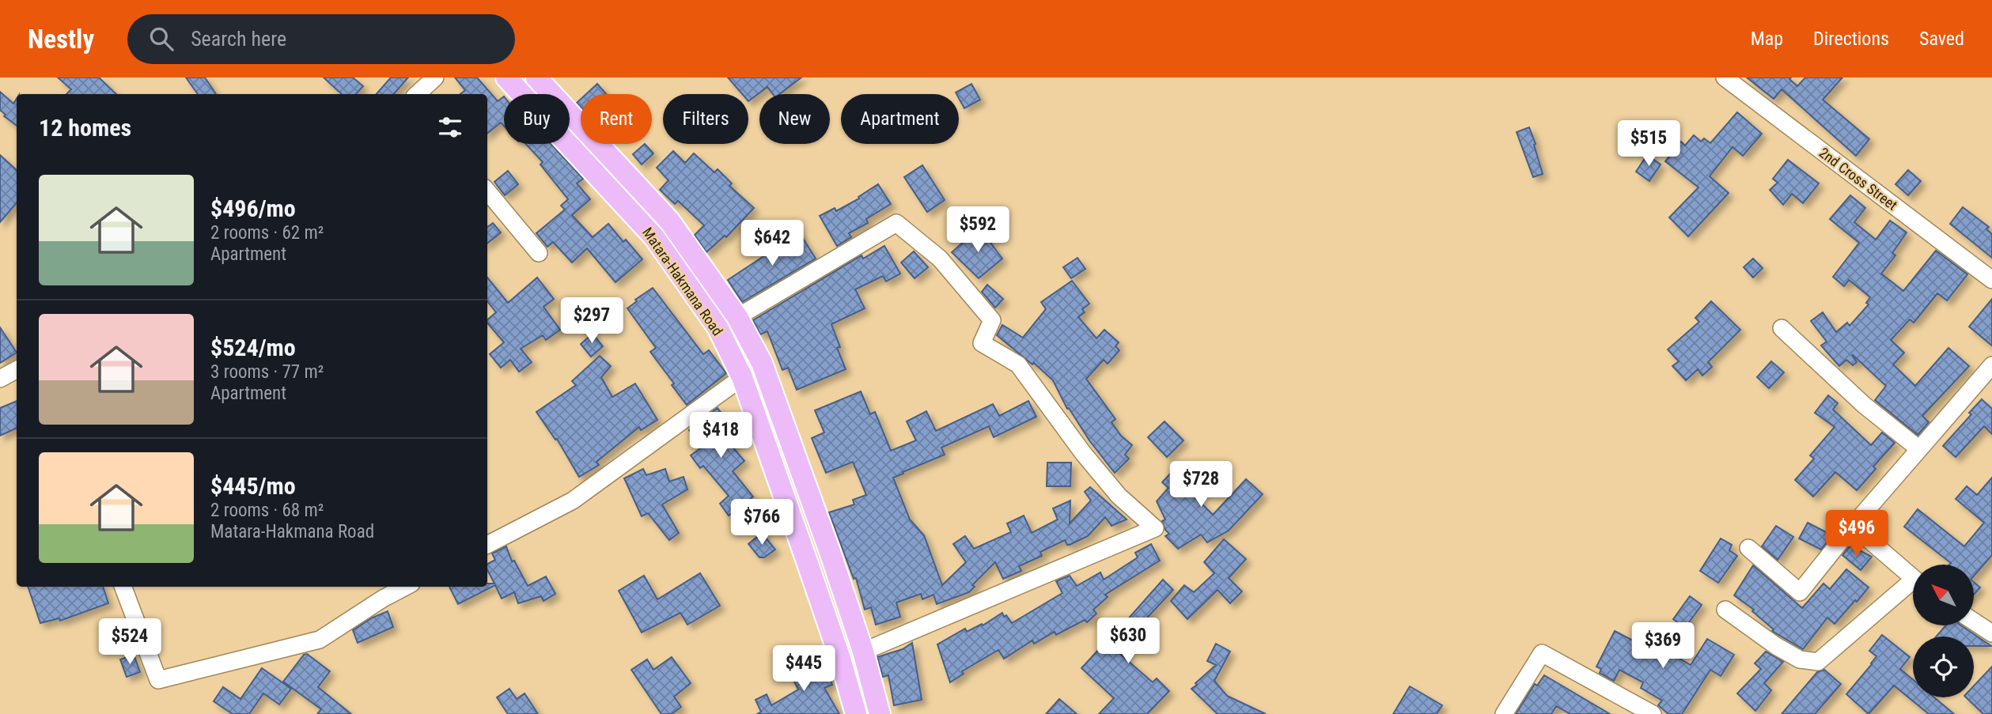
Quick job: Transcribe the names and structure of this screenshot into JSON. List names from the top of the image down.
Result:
{
  "streets": {
    "main road": ["Matara-Hakmana Road"],
    "street": ["2nd Cross Street"]
  },
  "north": "top left",
  "page": {
    "header": "Nestly",
    "search": "Search here",
    "nav": ["Map", "Directions", "Saved"],
    "chip": [
      "Buy",
      "Rent",
      "Filters",
      "New",
      "Apartment"
    ],
    "heading": "12 homes",
    "price": [
      "$515",
      "$592",
      "$642",
      "$297",
      "$418",
      "$728",
      "$766",
      "$496",
      "$630",
      "$524",
      "$369",
      "$445"
    ],
    "list": [
      {
        "name": "$496/mo",
        "note": "2 rooms · 62 m² · Apartment"
      },
      {
        "name": "$524/mo",
        "note": "3 rooms · 77 m² · Apartment"
      },
      {
        "name": "$445/mo",
        "note": "2 rooms · 68 m² · Matara-Hakmana Road"
      }
    ]
  }
}
